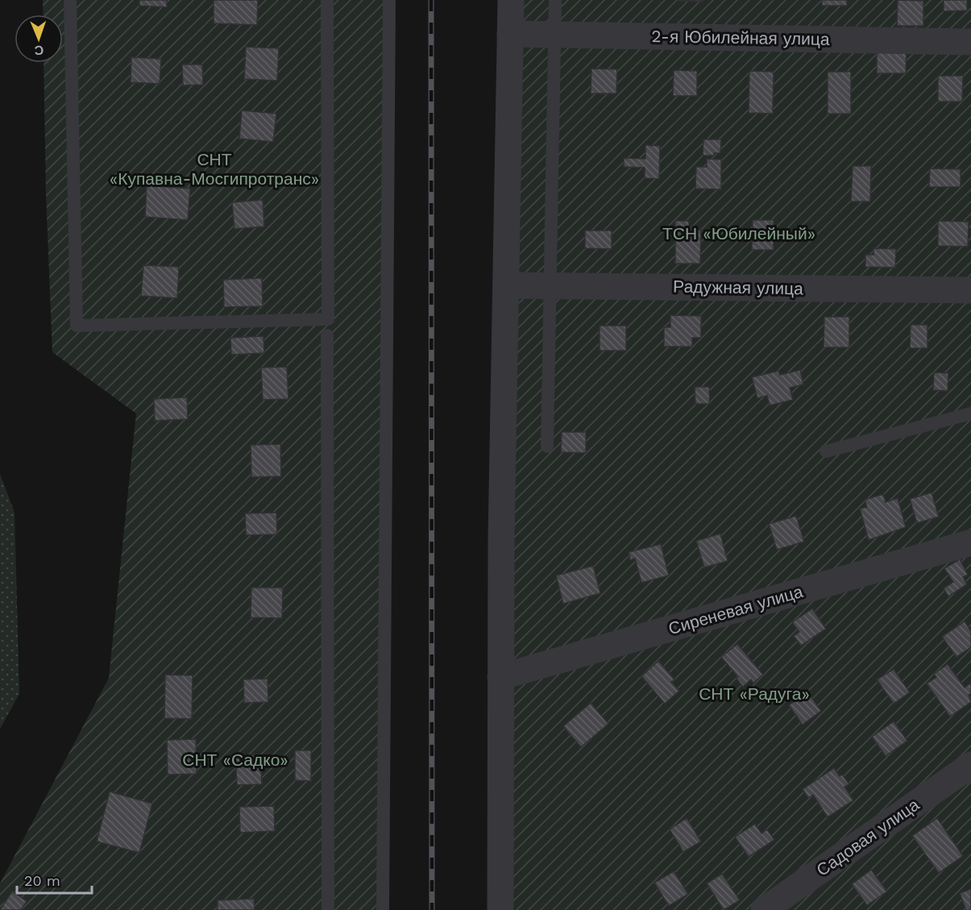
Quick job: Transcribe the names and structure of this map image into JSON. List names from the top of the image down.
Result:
{
  "streets": {
    "street": [
      "2-я Юбилейная улица",
      "Радужная улица",
      "Сиреневая улица",
      "Садовая улица"
    ]
  },
  "parks": [
    "СНТ «Купавна-Мосгипротранс»",
    "ТСН «Юбилейный»",
    "СНТ «Радуга»",
    "СНТ «Садко»"
  ],
  "scale_bar": "20 m",
  "north": "bottom"
}
